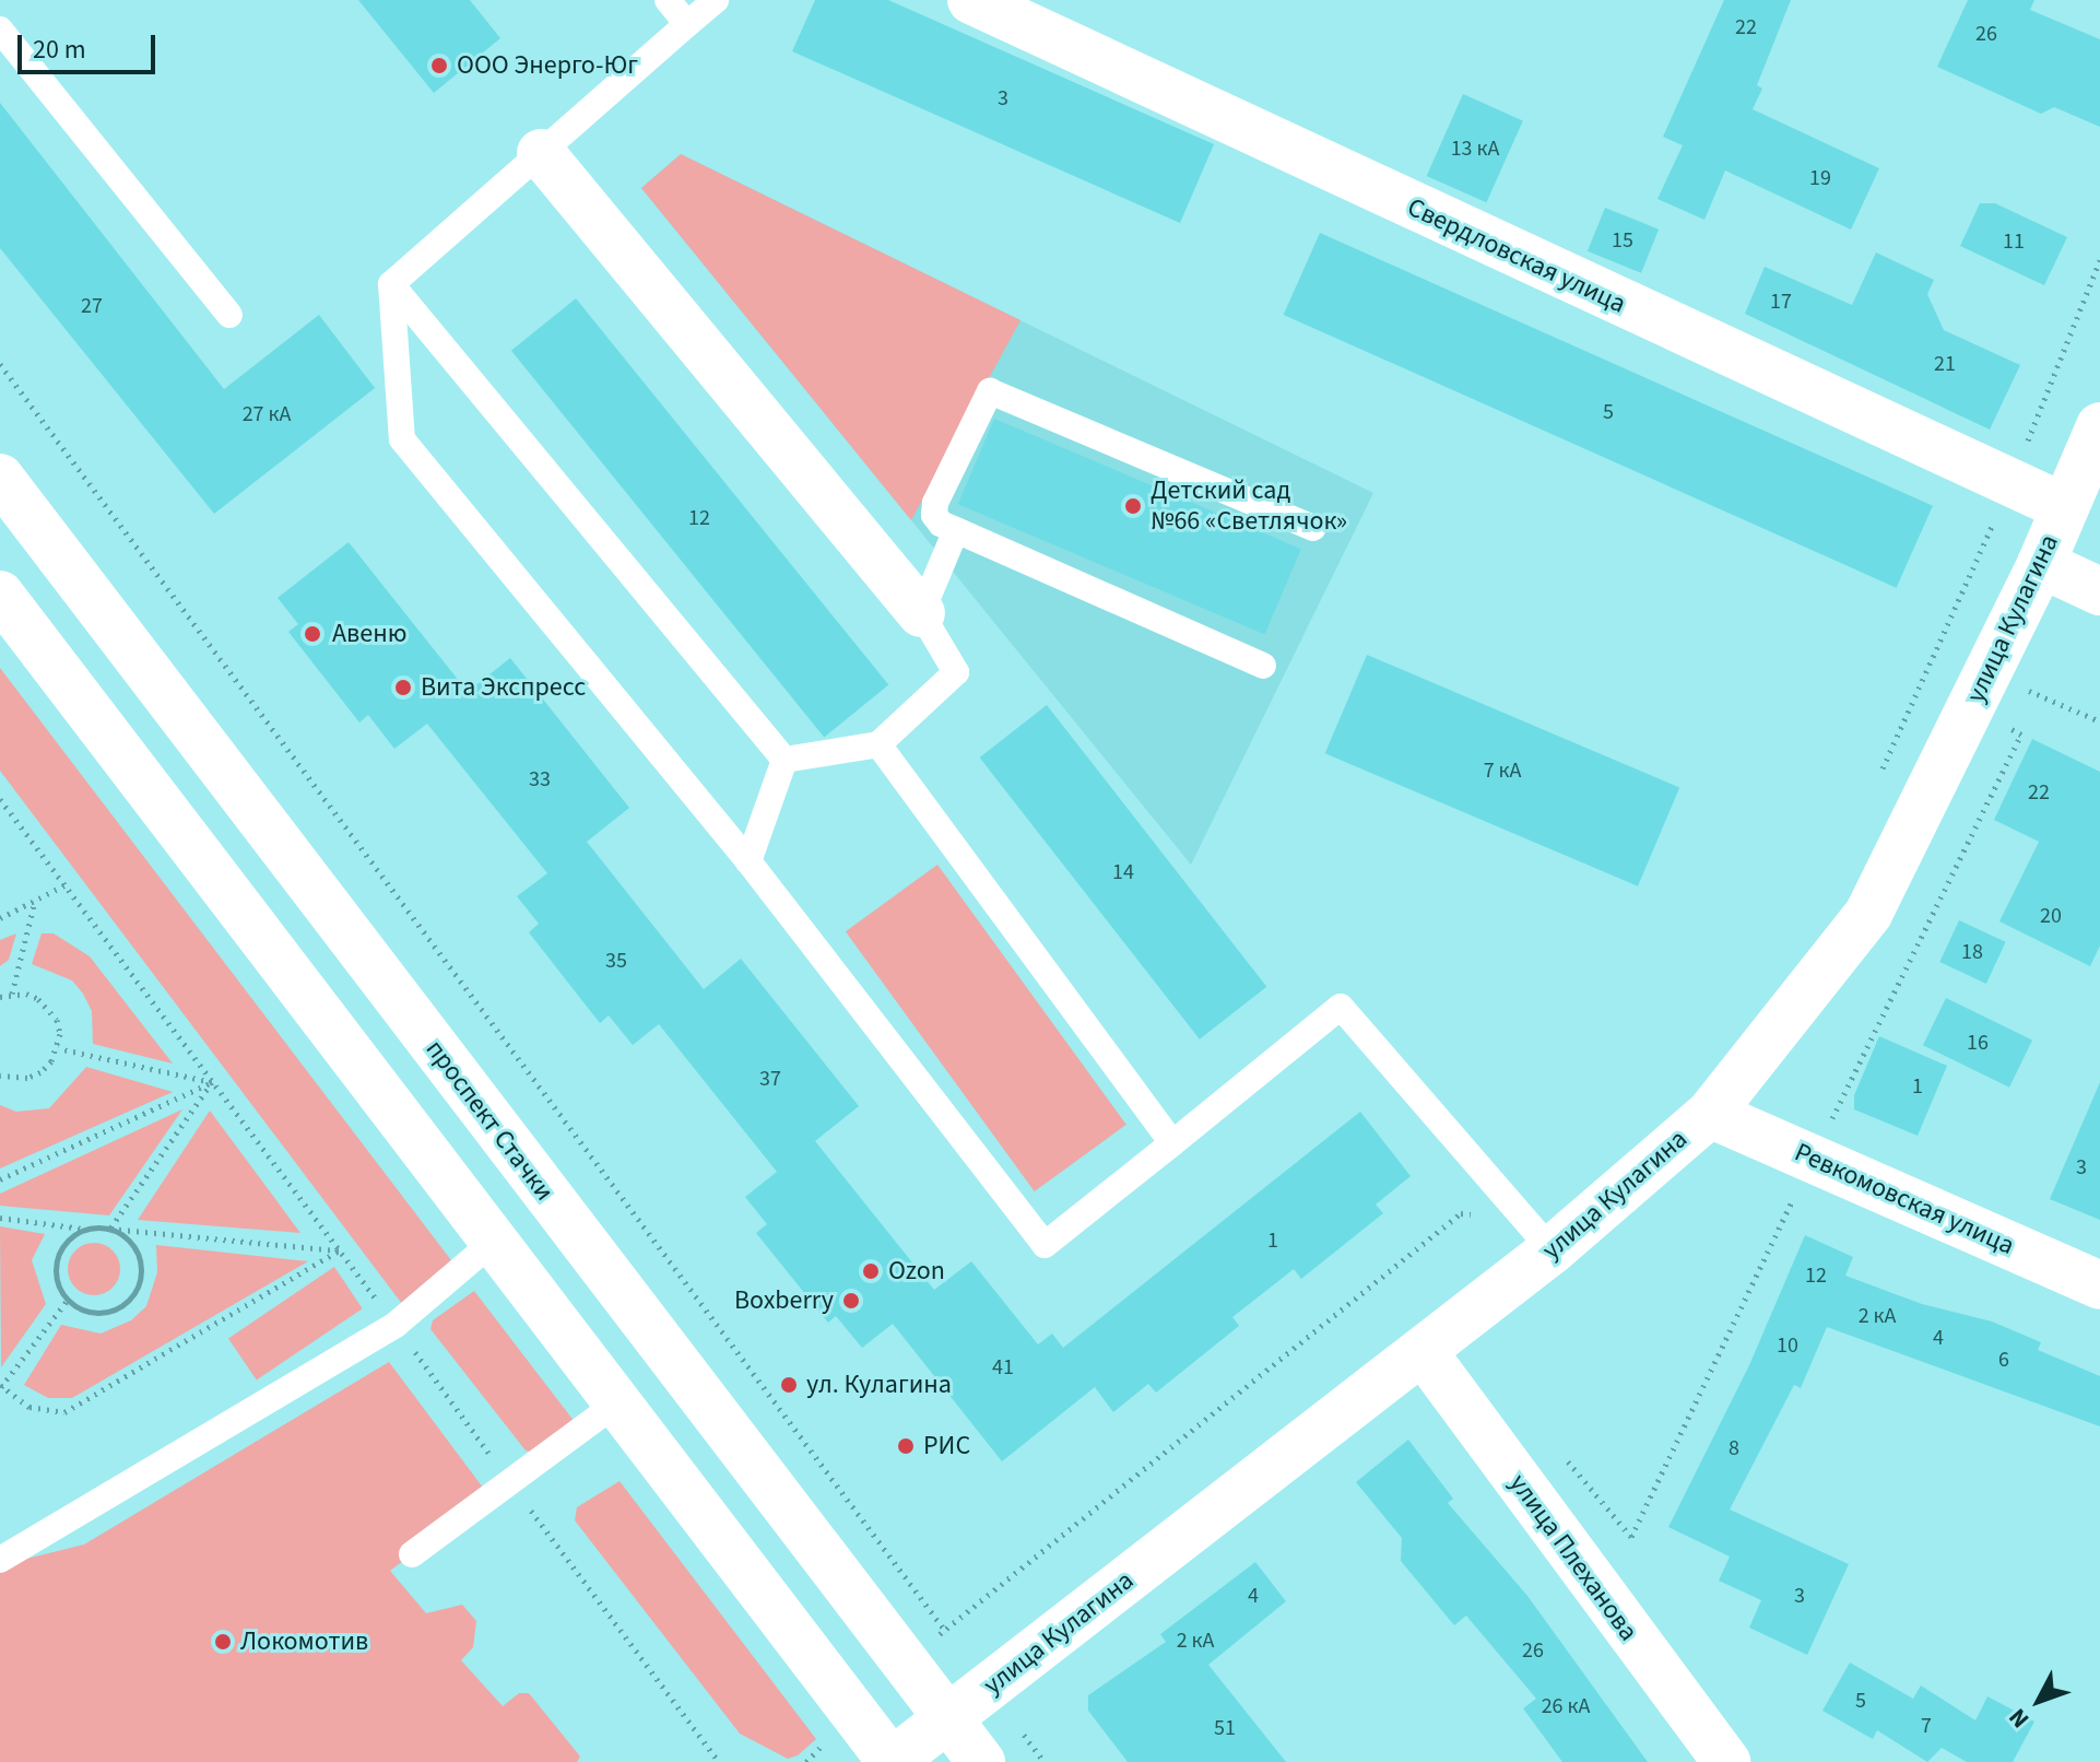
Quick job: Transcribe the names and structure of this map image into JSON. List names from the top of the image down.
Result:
{
  "streets": {
    "street": [
      "Свердловская улица",
      "улица Кулагина",
      "проспект Стачки",
      "Ревкомовская улица",
      "улица Плеханова"
    ]
  },
  "crossings": [
    ["Свердловская улица", "улица Кулагина"],
    ["улица Кулагина", "проспект Стачки"],
    ["улица Кулагина", "Ревкомовская улица"],
    ["улица Кулагина", "улица Плеханова"]
  ],
  "places": [
    "ООО Энерго-Юг",
    "Детский сад №66 «Светлячок»",
    "Авеню",
    "Вита Экспресс",
    "Ozon",
    "Boxberry",
    "ул. Кулагина",
    "РИС",
    "Локомотив"
  ],
  "house_numbers": [
    "22",
    "26",
    "3",
    "13 кА",
    "19",
    "15",
    "11",
    "17",
    "27",
    "21",
    "5",
    "27 кА",
    "12",
    "7 кА",
    "33",
    "22",
    "14",
    "20",
    "18",
    "35",
    "16",
    "37",
    "1",
    "3",
    "1",
    "12",
    "2 кА",
    "4",
    "10",
    "6",
    "41",
    "8",
    "4",
    "3",
    "2 кА",
    "26",
    "5",
    "26 кА",
    "7",
    "51"
  ],
  "scale_bar": "20 m",
  "north": "bottom left"
}
